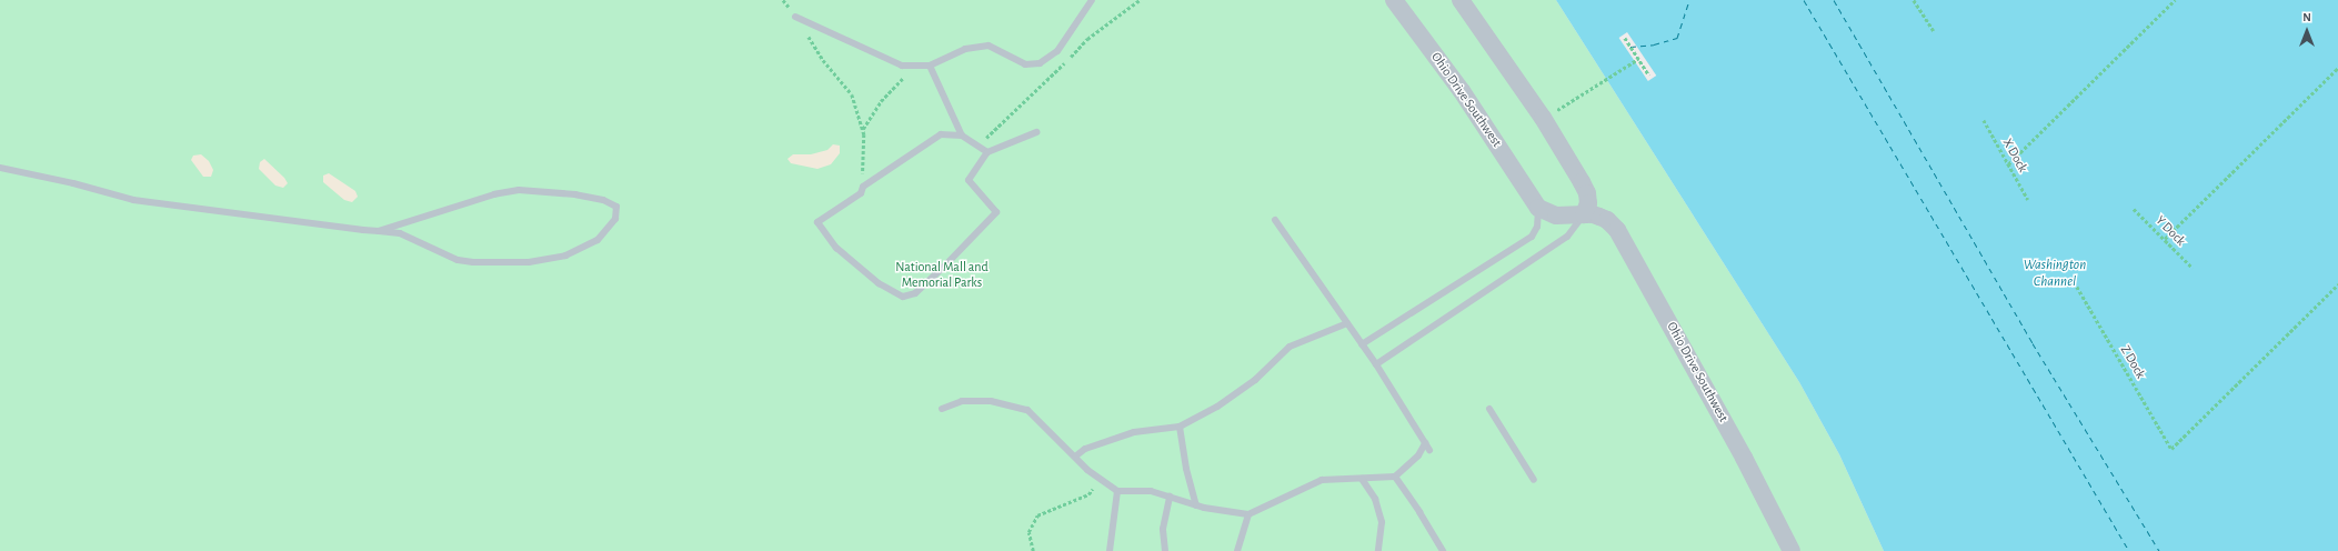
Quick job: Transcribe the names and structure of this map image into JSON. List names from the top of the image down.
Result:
{
  "streets": {
    "street": ["Ohio Drive Southwest"],
    "path": ["X Dock", "Y Dock", "Z Dock"]
  },
  "water": ["Washington Channel"],
  "parks": ["National Mall and Memorial Parks"],
  "north": "top"
}
